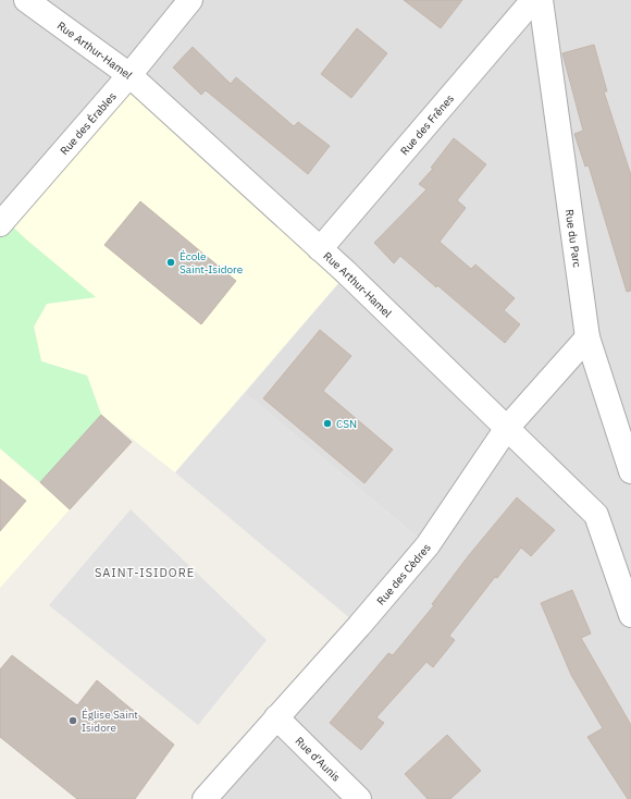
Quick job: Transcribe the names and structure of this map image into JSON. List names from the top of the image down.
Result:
{
  "streets": {
    "street": [
      "Rue Arthur-Hamel",
      "Rue des Érables",
      "Rue des Frênes",
      "Rue du Parc",
      "Rue des Cèdres",
      "Rue d'Aunis"
    ]
  },
  "crossings": [
    ["Rue Arthur-Hamel", "Rue des Érables"],
    ["Rue Arthur-Hamel", "Rue des Frênes"],
    ["Rue Arthur-Hamel", "Rue des Cèdres"],
    ["Rue du Parc", "Rue des Cèdres"],
    ["Rue des Cèdres", "Rue d'Aunis"]
  ],
  "districts": ["SAINT-ISIDORE"],
  "places": ["École Saint-Isidore", "CSN", "Église Saint Isidore"]
}
